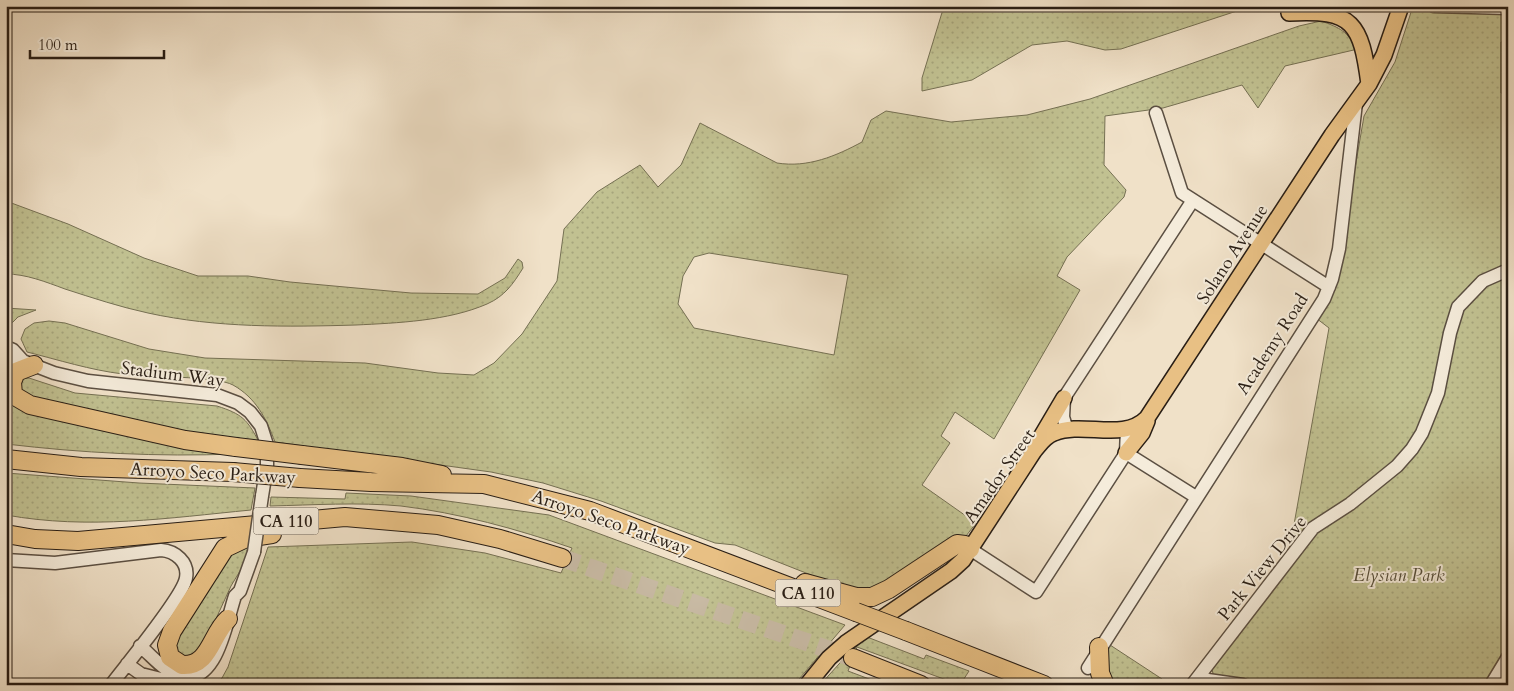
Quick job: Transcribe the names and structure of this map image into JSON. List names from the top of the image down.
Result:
{
  "streets": {
    "highway": ["Arroyo Seco Parkway", "CA 110"],
    "main road": ["Solano Avenue", "Academy Road", "Amador Street"],
    "street": ["Stadium Way", "Park View Drive"]
  },
  "crossings": [
    ["Solano Avenue", "Academy Road"]
  ],
  "parks": ["Elysian Park"],
  "scale_bar": "100 m"
}
